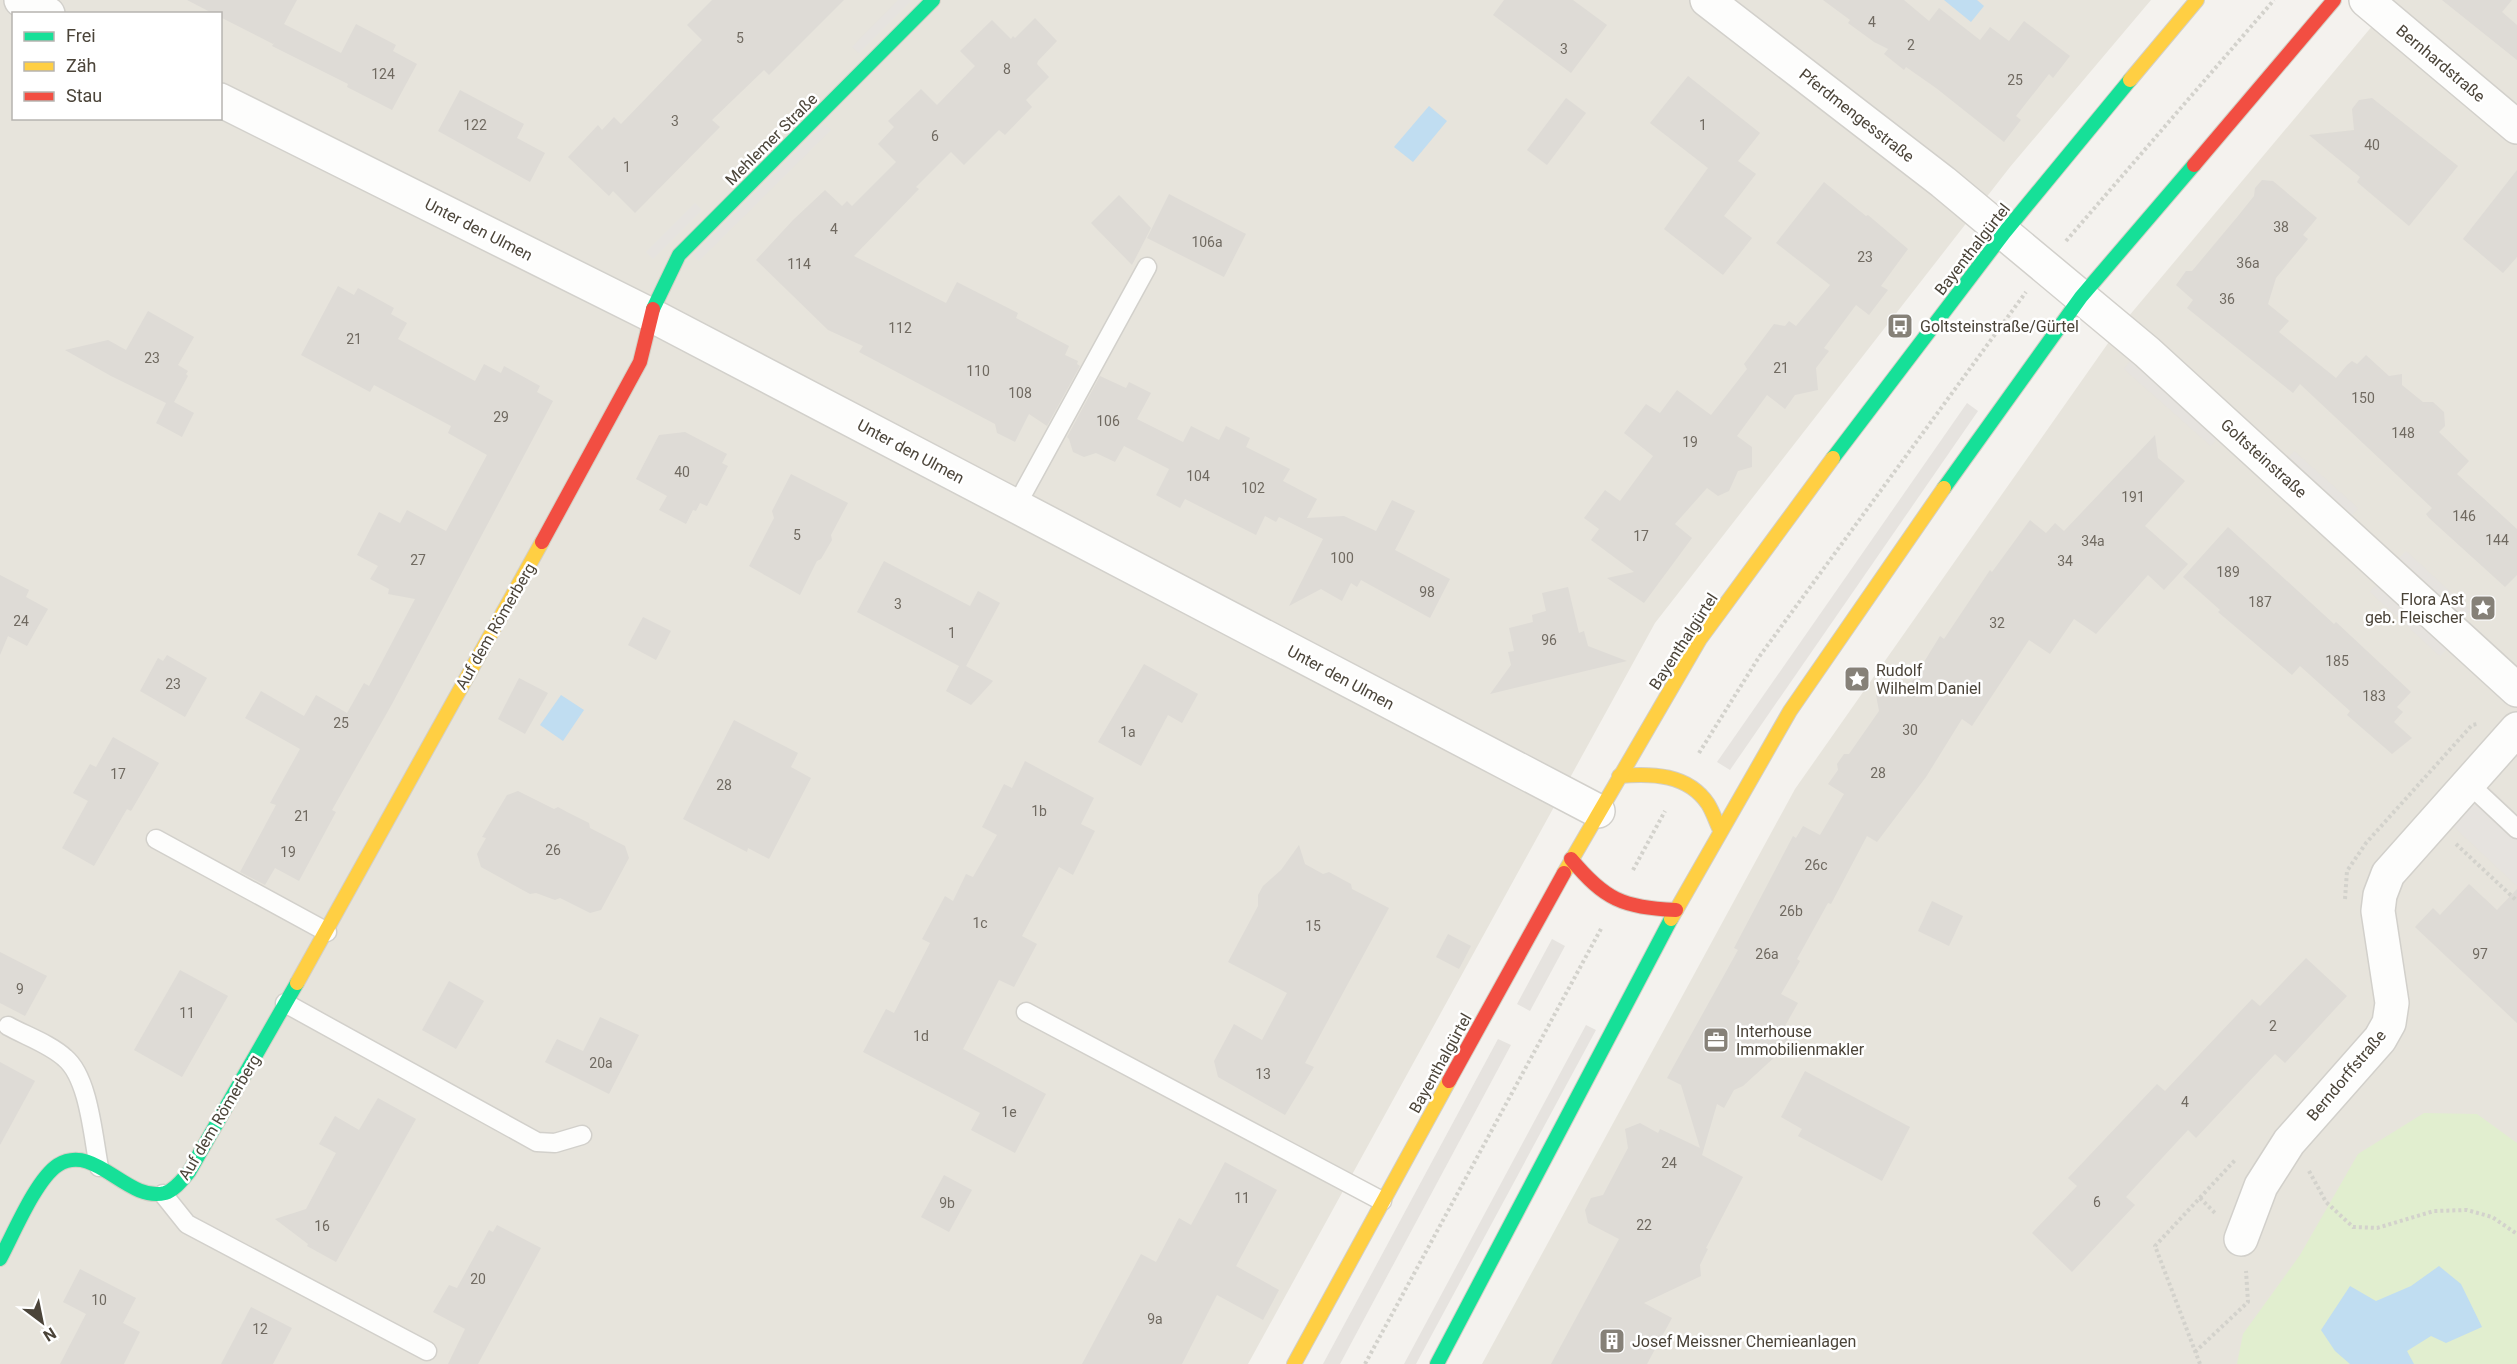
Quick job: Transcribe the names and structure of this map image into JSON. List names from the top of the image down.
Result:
{
  "streets": {
    "main road": ["Mehlemer Straße", "Bayenthalgürtel", "Auf dem Römerberg"],
    "street": [
      "Bernhardstraße",
      "Pferdmengesstraße",
      "Unter den Ulmen",
      "Goltsteinstraße",
      "Berndorffstraße"
    ]
  },
  "crossings": [
    ["Pferdmengesstraße", "Bayenthalgürtel"],
    ["Pferdmengesstraße", "Goltsteinstraße"],
    ["Mehlemer Straße", "Unter den Ulmen"],
    ["Mehlemer Straße", "Auf dem Römerberg"],
    ["Unter den Ulmen", "Bayenthalgürtel"],
    ["Unter den Ulmen", "Auf dem Römerberg"],
    ["Bayenthalgürtel", "Goltsteinstraße"]
  ],
  "places": {
    "bus stop": ["Goltsteinstraße/Gürtel"],
    "place": ["Flora Ast geb. Fleischer", "Rudolf Wilhelm Daniel"],
    "office": ["Interhouse Immobilienmakler"],
    "building": ["Josef Meissner Chemieanlagen"]
  },
  "house_numbers": [
    "4",
    "5",
    "2",
    "3",
    "8",
    "124",
    "25",
    "3",
    "122",
    "1",
    "6",
    "40",
    "1",
    "38",
    "4",
    "106a",
    "23",
    "36a",
    "114",
    "36",
    "112",
    "21",
    "23",
    "21",
    "110",
    "108",
    "150",
    "29",
    "106",
    "148",
    "19",
    "40",
    "104",
    "102",
    "191",
    "146",
    "5",
    "17",
    "144",
    "34a",
    "100",
    "27",
    "34",
    "189",
    "98",
    "187",
    "3",
    "24",
    "32",
    "1",
    "96",
    "185",
    "23",
    "183",
    "25",
    "30",
    "1a",
    "28",
    "17",
    "28",
    "1b",
    "21",
    "26",
    "19",
    "26c",
    "26b",
    "1c",
    "15",
    "26a",
    "97",
    "9",
    "11",
    "2",
    "1d",
    "20a",
    "13",
    "4",
    "1e",
    "24",
    "11",
    "6",
    "9b",
    "22",
    "16",
    "20",
    "10",
    "9a",
    "12"
  ],
  "legend": ["Frei", "Zäh", "Stau"],
  "north": "bottom right"
}
